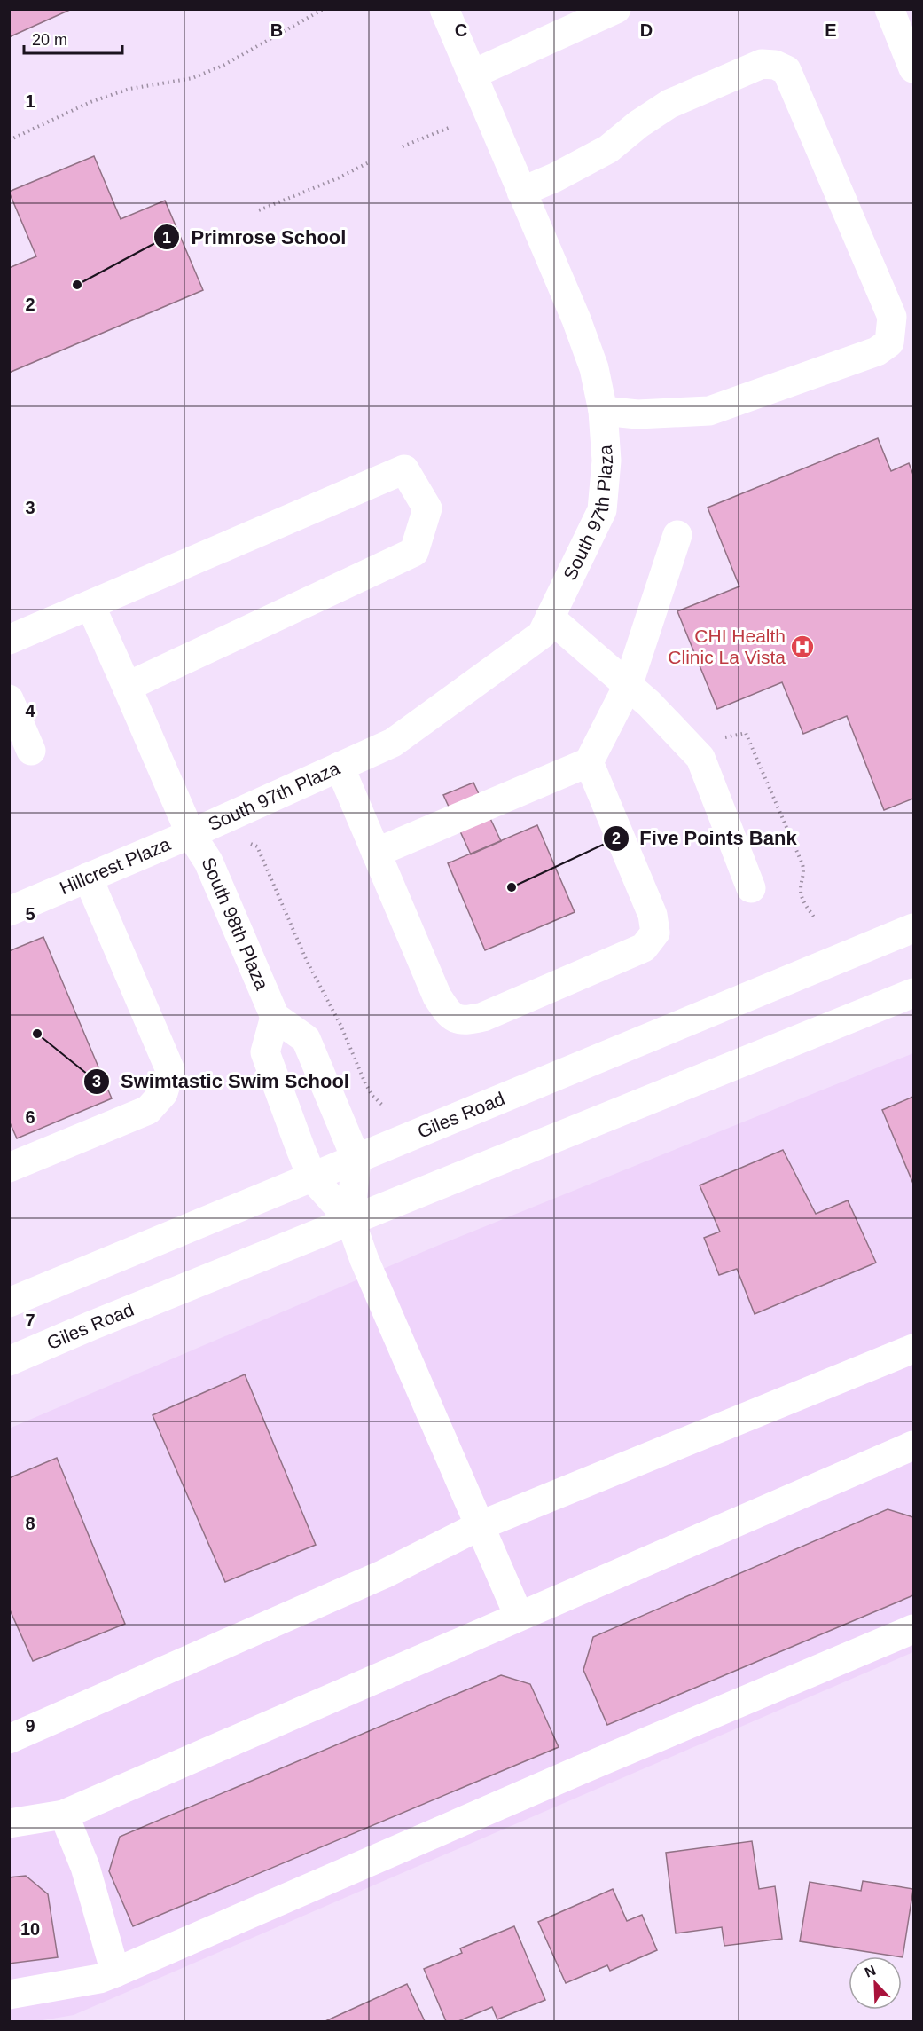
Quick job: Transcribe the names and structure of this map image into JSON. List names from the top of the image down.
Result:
{
  "streets": {
    "street": [
      "South 97th Plaza",
      "Hillcrest Plaza",
      "South 98th Plaza",
      "Giles Road"
    ]
  },
  "crossings": [
    ["South 97th Plaza", "Hillcrest Plaza"],
    ["South 97th Plaza", "South 98th Plaza"],
    ["Hillcrest Plaza", "South 98th Plaza"]
  ],
  "places": {
    "other": ["Primrose School", "Five Points Bank", "Swimtastic Swim School"],
    "hospital": ["CHI Health Clinic La Vista"]
  },
  "scale_bar": "20 m",
  "north": "top left",
  "grid": {
    "columns": [
      "B",
      "C",
      "D",
      "E"
    ],
    "rows": [
      "1",
      "2",
      "3",
      "4",
      "5",
      "6",
      "7",
      "8",
      "9",
      "10"
    ]
  }
}
